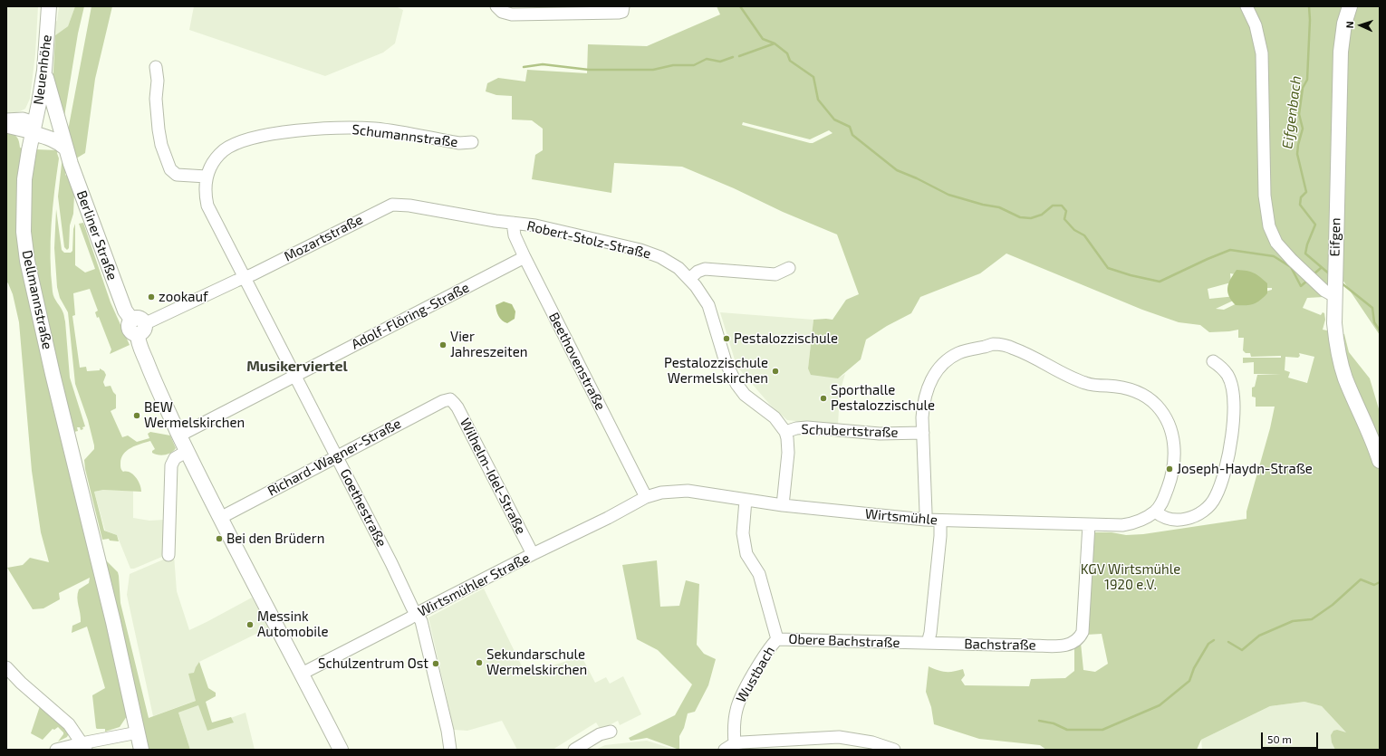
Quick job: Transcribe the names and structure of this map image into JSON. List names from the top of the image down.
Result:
{
  "streets": {
    "main road": [
      "Neuenhöhe",
      "Berliner Straße",
      "Eifgen",
      "Dellmannstraße"
    ],
    "street": [
      "Schumannstraße",
      "Mozartstraße",
      "Robert-Stolz-Straße",
      "Adolf-Flöring-Straße",
      "Beethovenstraße",
      "Schubertstraße",
      "Richard-Wagner-Straße",
      "Wilhelm-Idel-Straße",
      "Goethestraße",
      "Wirtsmühle",
      "Wirtsmühler Straße",
      "Obere Bachstraße",
      "Bachstraße",
      "Wustbach"
    ]
  },
  "crossings": [
    ["Neuenhöhe", "Berliner Straße"],
    ["Neuenhöhe", "Dellmannstraße"],
    ["Schumannstraße", "Mozartstraße"],
    ["Schumannstraße", "Goethestraße"],
    ["Berliner Straße", "Mozartstraße"],
    ["Berliner Straße", "Adolf-Flöring-Straße"],
    ["Berliner Straße", "Richard-Wagner-Straße"],
    ["Berliner Straße", "Wirtsmühler Straße"],
    ["Mozartstraße", "Robert-Stolz-Straße"],
    ["Mozartstraße", "Beethovenstraße"],
    ["Mozartstraße", "Goethestraße"],
    ["Robert-Stolz-Straße", "Beethovenstraße"],
    ["Robert-Stolz-Straße", "Schubertstraße"],
    ["Adolf-Flöring-Straße", "Beethovenstraße"],
    ["Adolf-Flöring-Straße", "Goethestraße"],
    ["Beethovenstraße", "Wirtsmühle"],
    ["Beethovenstraße", "Wirtsmühler Straße"],
    ["Schubertstraße", "Wirtsmühle"],
    ["Richard-Wagner-Straße", "Wilhelm-Idel-Straße"],
    ["Richard-Wagner-Straße", "Goethestraße"],
    ["Wilhelm-Idel-Straße", "Wirtsmühler Straße"],
    ["Goethestraße", "Wirtsmühler Straße"],
    ["Wirtsmühle", "Wirtsmühler Straße"],
    ["Wirtsmühle", "Obere Bachstraße"],
    ["Wirtsmühle", "Bachstraße"],
    ["Obere Bachstraße", "Bachstraße"],
    ["Obere Bachstraße", "Wustbach"]
  ],
  "districts": ["Musikerviertel"],
  "water": ["Eifgenbach"],
  "parks": ["KGV Wirtsmühle 1920 e.V."],
  "places": [
    "zookauf",
    "Pestalozzischule",
    "Vier Jahreszeiten",
    "Pestalozzischule Wermelskirchen",
    "Sporthalle Pestalozzischule",
    "BEW Wermelskirchen",
    "Joseph-Haydn-Straße",
    "Bei den Brüdern",
    "Messink Automobile",
    "Sekundarschule Wermelskirchen",
    "Schulzentrum Ost"
  ],
  "scale_bar": "50 m",
  "north": "left"
}
